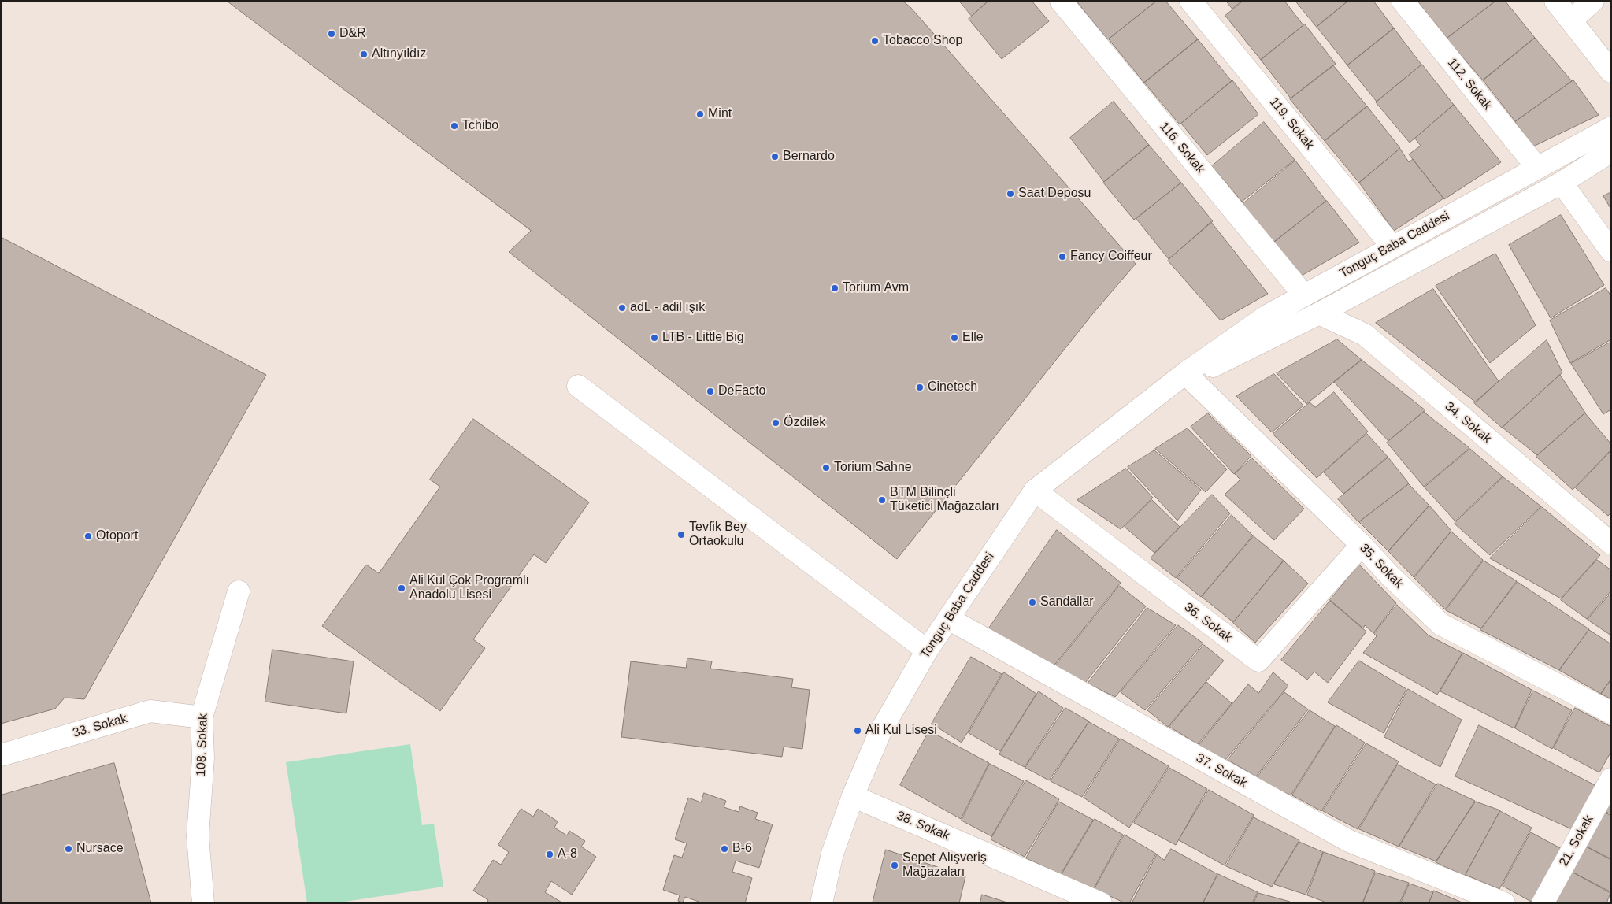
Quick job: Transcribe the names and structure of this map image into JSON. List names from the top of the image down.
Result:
{
  "streets": {
    "street": [
      "112. Sokak",
      "119. Sokak",
      "116. Sokak",
      "Tonguç Baba Caddesi",
      "34. Sokak",
      "35. Sokak",
      "36. Sokak",
      "33. Sokak",
      "108. Sokak",
      "37. Sokak",
      "38. Sokak",
      "21. Sokak"
    ]
  },
  "crossings": [
    ["112. Sokak", "Tonguç Baba Caddesi"],
    ["119. Sokak", "Tonguç Baba Caddesi"],
    ["116. Sokak", "Tonguç Baba Caddesi"],
    ["Tonguç Baba Caddesi", "34. Sokak"],
    ["Tonguç Baba Caddesi", "35. Sokak"],
    ["Tonguç Baba Caddesi", "36. Sokak"],
    ["Tonguç Baba Caddesi", "37. Sokak"],
    ["Tonguç Baba Caddesi", "38. Sokak"],
    ["35. Sokak", "36. Sokak"],
    ["33. Sokak", "108. Sokak"]
  ],
  "places": [
    "D&R",
    "Tobacco Shop",
    "Altınyıldız",
    "Mint",
    "Tchibo",
    "Bernardo",
    "Saat Deposu",
    "Fancy Coiffeur",
    "Torium Avm",
    "adL - adil ışık",
    "LTB - Little Big",
    "Elle",
    "Cinetech",
    "DeFacto",
    "Özdilek",
    "Torium Sahne",
    "BTM Bilinçli Tüketici Mağazaları",
    "Tevfik Bey Ortaokulu",
    "Otoport",
    "Ali Kul Çok Programlı Anadolu Lisesi",
    "Sandallar",
    "Ali Kul Lisesi",
    "Nursace",
    "B-6",
    "A-8",
    "Sepet Alışveriş Mağazaları"
  ]
}
